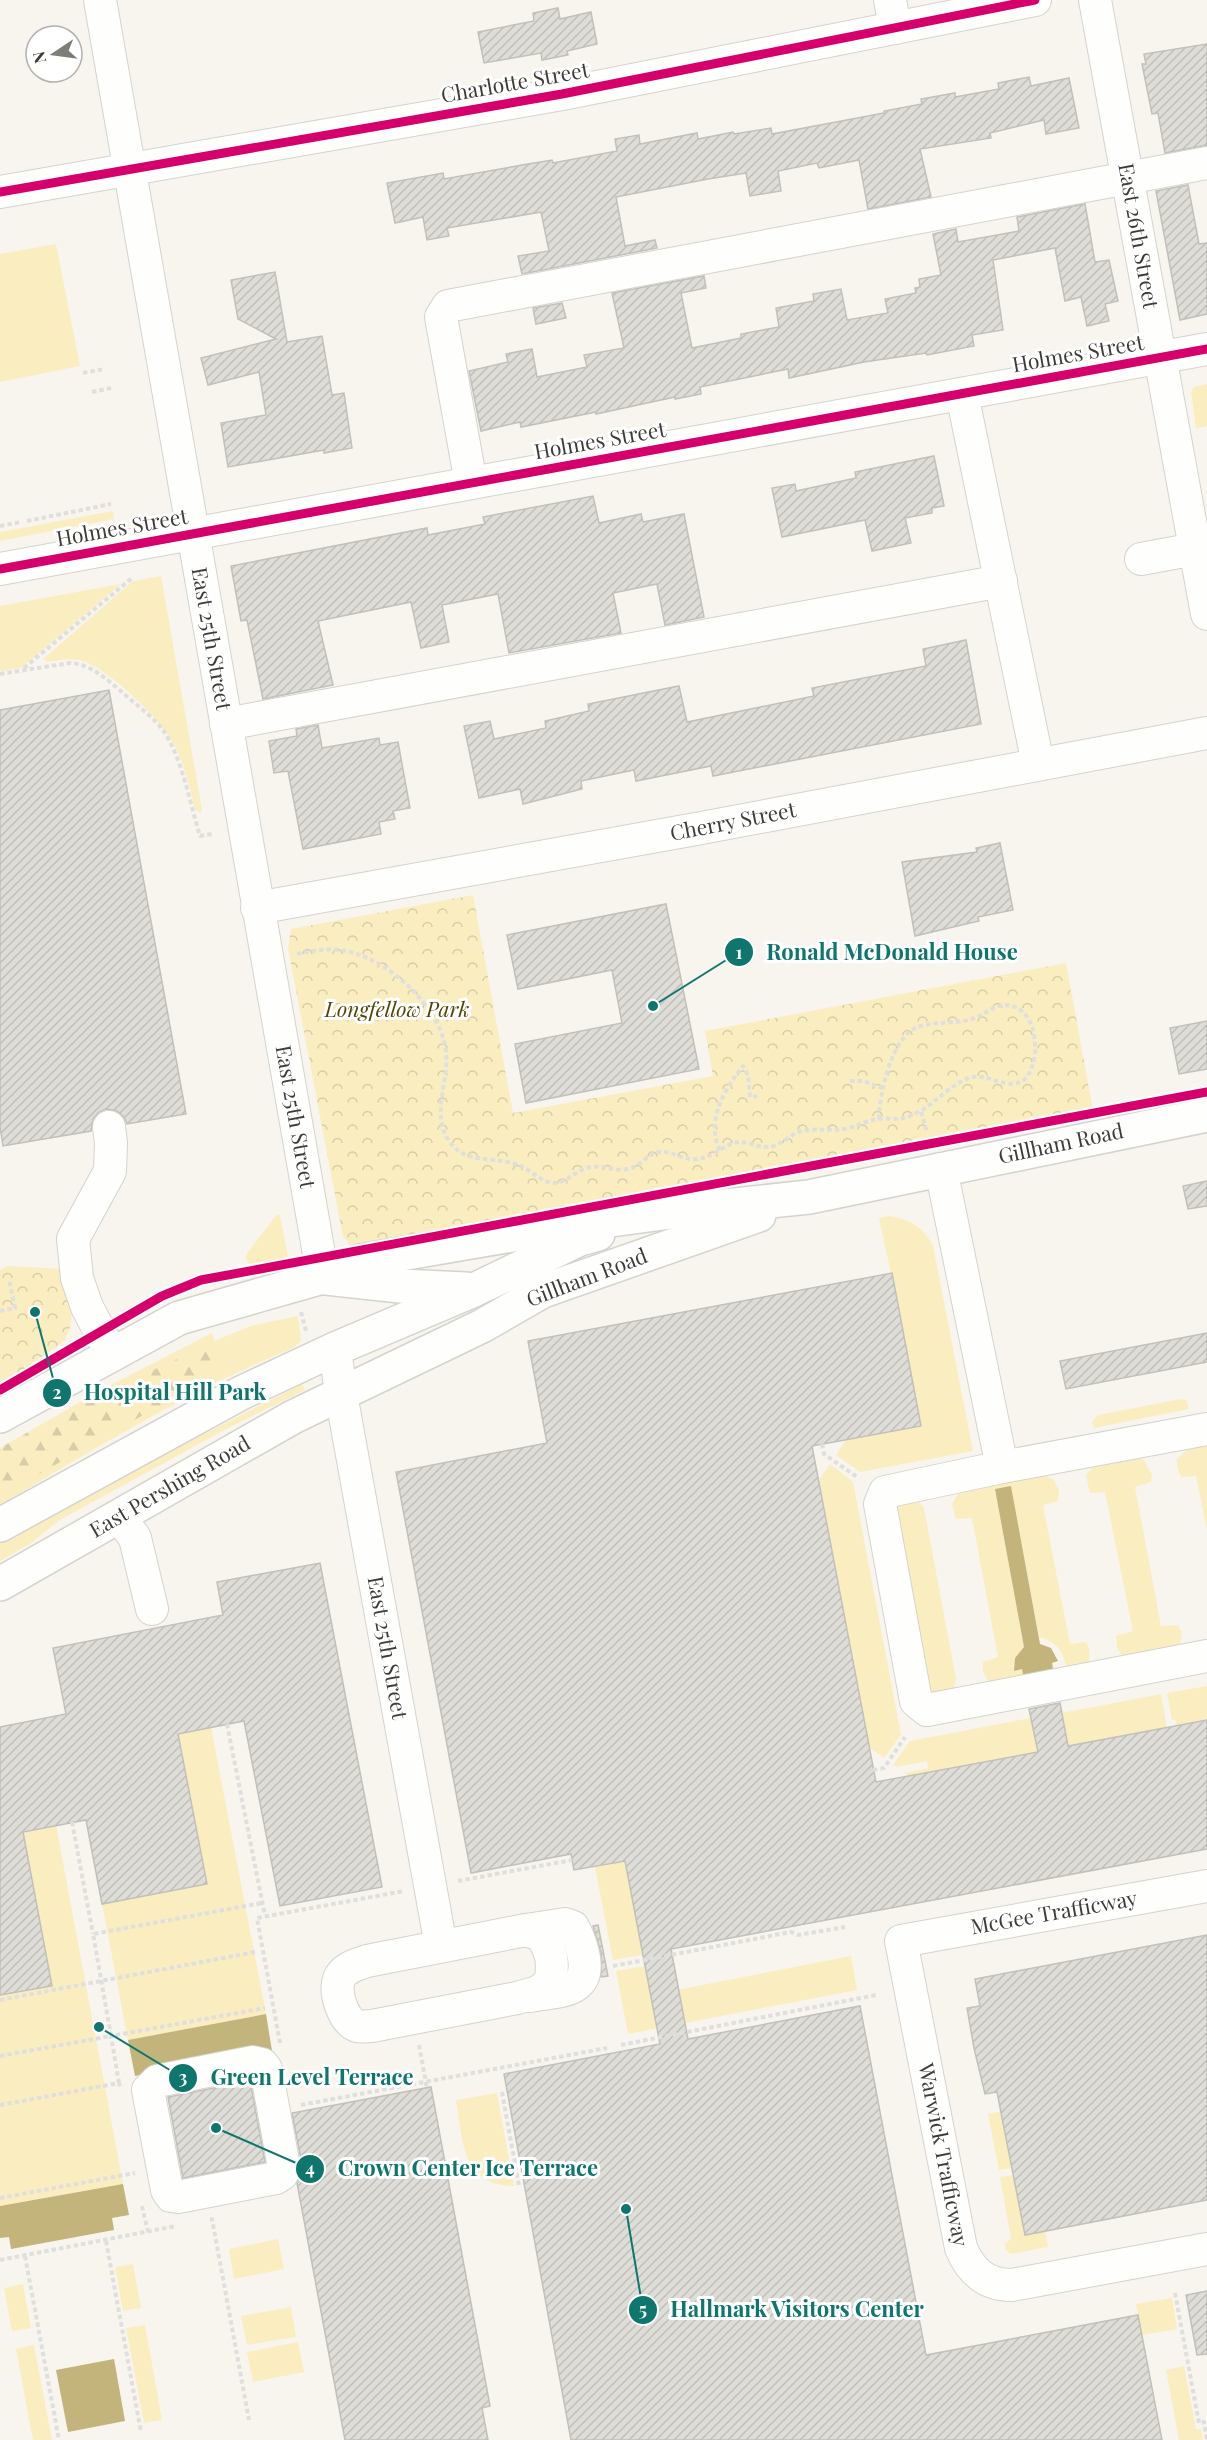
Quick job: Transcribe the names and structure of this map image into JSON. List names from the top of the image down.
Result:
{
  "streets": {
    "main road": ["Gillham Road", "East Pershing Road"],
    "street": [
      "Charlotte Street",
      "East 26th Street",
      "Holmes Street",
      "East 25th Street",
      "Cherry Street",
      "McGee Trafficway",
      "Warwick Trafficway"
    ]
  },
  "crossings": [
    ["Charlotte Street", "East 25th Street"],
    ["East 26th Street", "Holmes Street"],
    ["Holmes Street", "East 25th Street"],
    ["East 25th Street", "Cherry Street"],
    ["East 25th Street", "Gillham Road"],
    ["East 25th Street", "East Pershing Road"],
    ["Gillham Road", "East Pershing Road"],
    ["McGee Trafficway", "Warwick Trafficway"]
  ],
  "parks": ["Longfellow Park"],
  "places": [
    "Ronald McDonald House",
    "Hospital Hill Park",
    "Green Level Terrace",
    "Crown Center Ice Terrace",
    "Hallmark Visitors Center"
  ],
  "north": "left"
}
